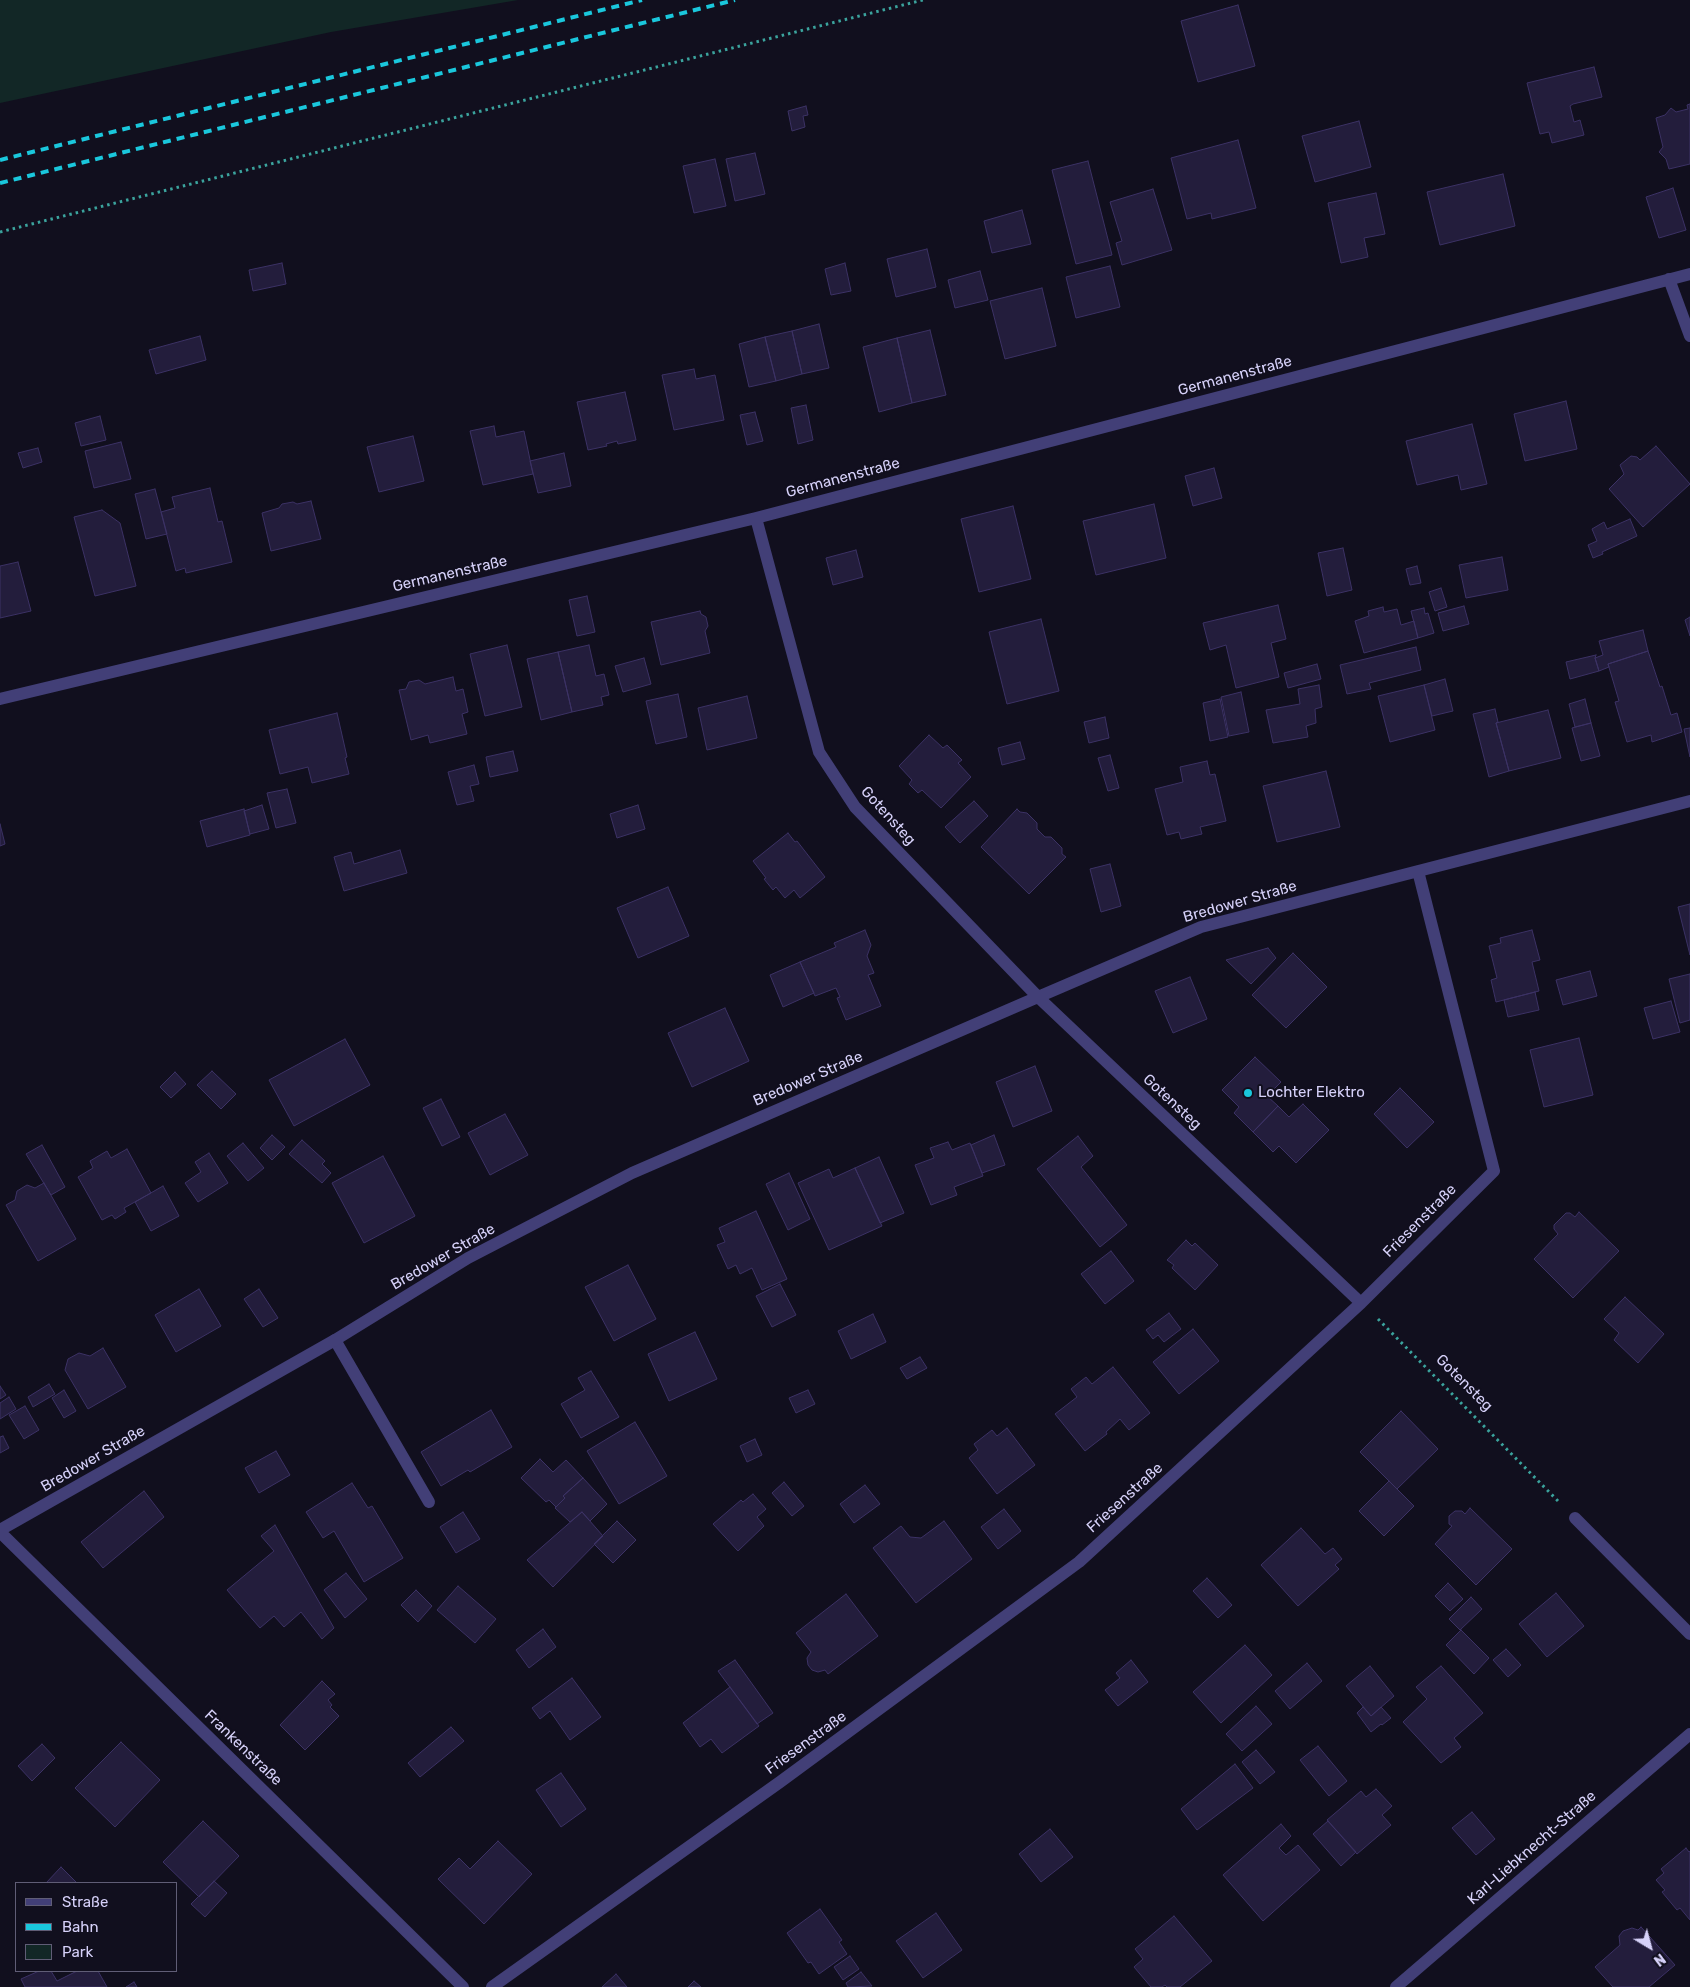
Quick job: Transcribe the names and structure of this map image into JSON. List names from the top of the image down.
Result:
{
  "streets": {
    "street": [
      "Germanenstraße",
      "Gotensteg",
      "Bredower Straße",
      "Friesenstraße",
      "Frankenstraße",
      "Karl-Liebknecht-Straße"
    ]
  },
  "crossings": [
    ["Germanenstraße", "Gotensteg"],
    ["Gotensteg", "Bredower Straße"],
    ["Gotensteg", "Friesenstraße"],
    ["Bredower Straße", "Friesenstraße"],
    ["Bredower Straße", "Frankenstraße"]
  ],
  "places": ["Lochter Elektro"],
  "legend": ["Straße", "Bahn", "Park"],
  "north": "bottom right"
}
